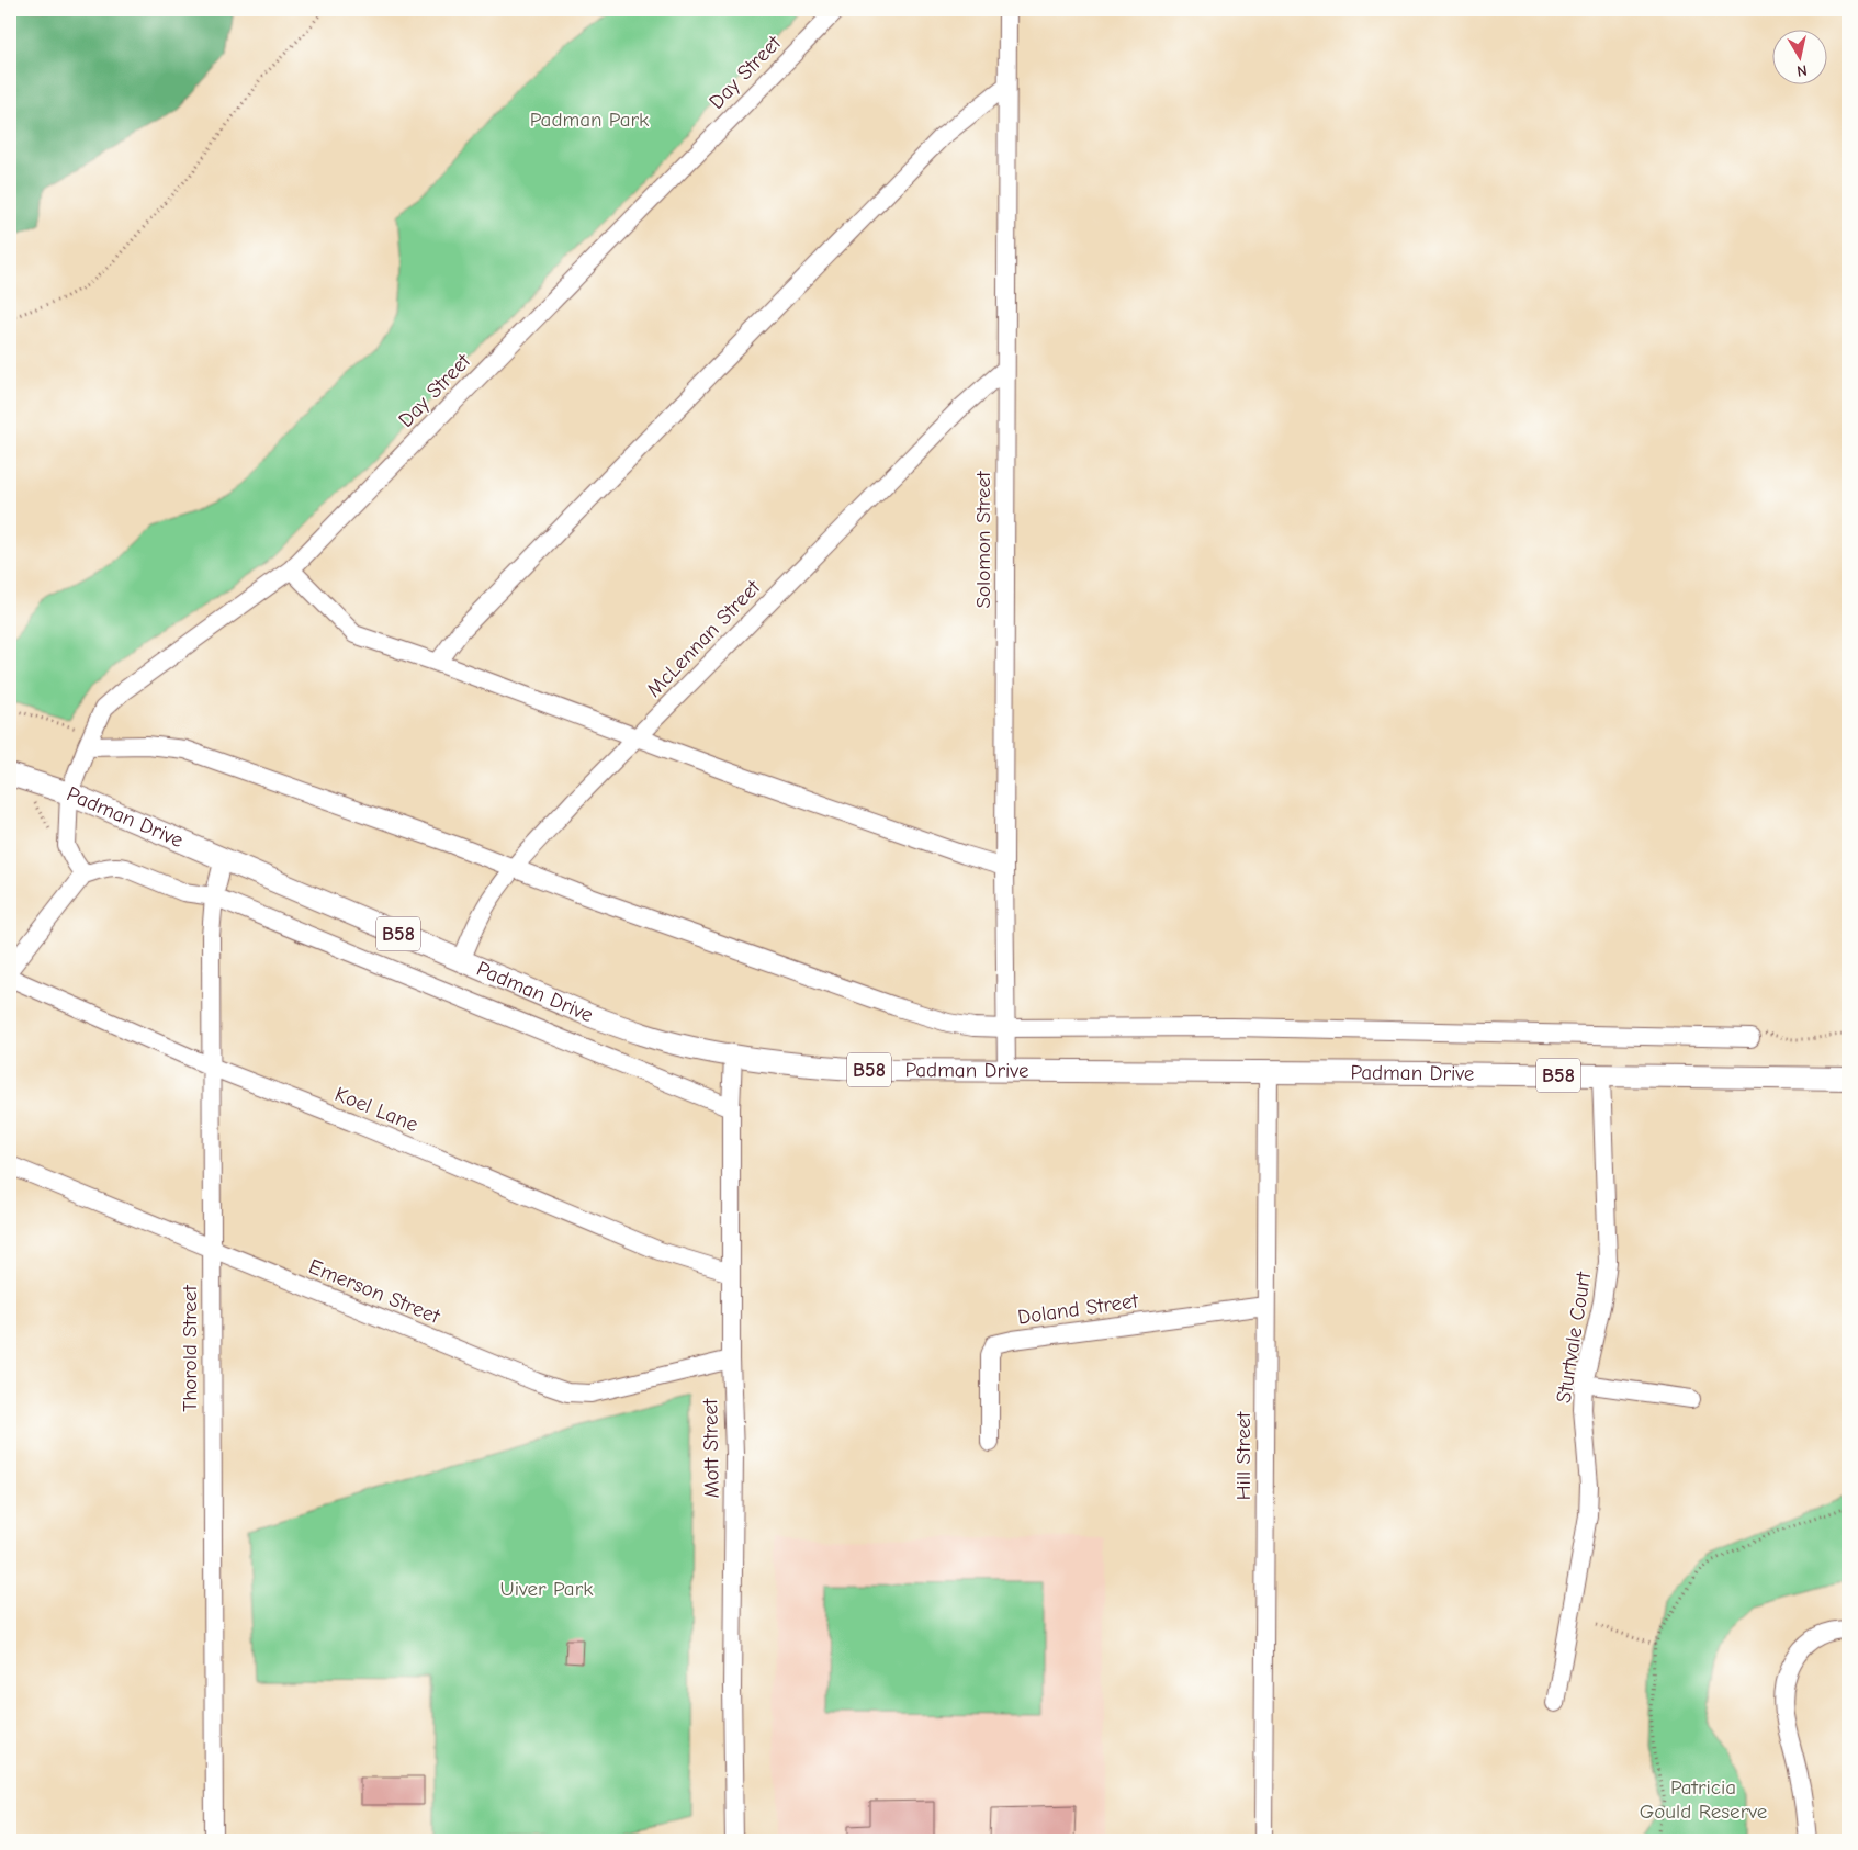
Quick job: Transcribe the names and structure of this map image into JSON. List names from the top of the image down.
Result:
{
  "streets": {
    "main road": ["Padman Drive", "B58"],
    "street": [
      "Day Street",
      "Solomon Street",
      "McLennan Street",
      "Koel Lane",
      "Emerson Street",
      "Doland Street",
      "Sturtvale Court",
      "Thorold Street",
      "Mott Street",
      "Hill Street"
    ]
  },
  "crossings": [
    ["Day Street", "Padman Drive"],
    ["Solomon Street", "McLennan Street"],
    ["Solomon Street", "Padman Drive"],
    ["McLennan Street", "Padman Drive"],
    ["Padman Drive", "Sturtvale Court"],
    ["Padman Drive", "Thorold Street"],
    ["Padman Drive", "Mott Street"],
    ["Padman Drive", "Hill Street"],
    ["Koel Lane", "Thorold Street"],
    ["Koel Lane", "Mott Street"],
    ["Emerson Street", "Thorold Street"],
    ["Emerson Street", "Mott Street"],
    ["Doland Street", "Hill Street"]
  ],
  "parks": ["Padman Park", "Uiver Park", "Patricia Gould Reserve"],
  "north": "bottom"
}
